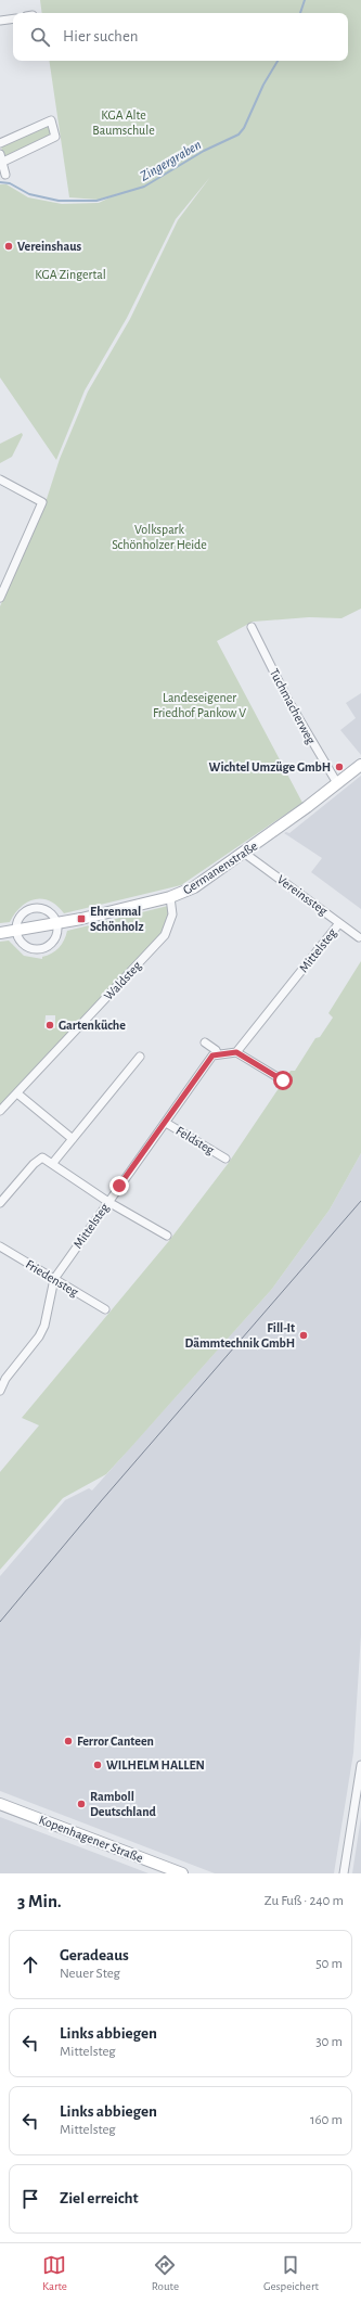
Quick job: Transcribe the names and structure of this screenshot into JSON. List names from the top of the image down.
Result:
{
  "streets": {
    "main road": ["Germanenstraße", "Kopenhagener Straße"],
    "street": [
      "Tuchmacherweg",
      "Vereinssteg",
      "Mittelsteg",
      "Waldsteg",
      "Feldsteg",
      "Friedensteg"
    ]
  },
  "crossings": [
    ["Tuchmacherweg", "Germanenstraße"],
    ["Germanenstraße", "Vereinssteg"],
    ["Germanenstraße", "Waldsteg"],
    ["Vereinssteg", "Mittelsteg"],
    ["Mittelsteg", "Feldsteg"],
    ["Mittelsteg", "Friedensteg"]
  ],
  "water": ["Zingergraben"],
  "parks": [
    "KGA Alte Baumschule",
    "KGA Zingertal",
    "Volkspark Schönholzer Heide",
    "Landeseigener Friedhof Pankow V"
  ],
  "places": {
    "other": [
      "Vereinshaus",
      "Wichtel Umzüge GmbH",
      "Gartenküche",
      "Fill-It Dämmtechnik GmbH",
      "Ferror Canteen",
      "WILHELM HALLEN",
      "Ramboll Deutschland"
    ],
    "transit": ["Ehrenmal Schönholz"]
  },
  "page": {
    "search": "Hier suchen",
    "heading": ["3 Min.", "Zu Fuß · 240 m"],
    "list": [
      ["Geradeaus", "Neuer Steg", "50 m"],
      ["Links abbiegen", "Mittelsteg", "30 m"],
      ["Links abbiegen", "Mittelsteg", "160 m"],
      "Ziel erreicht"
    ],
    "nav": ["Karte", "Route", "Gespeichert"]
  }
}
